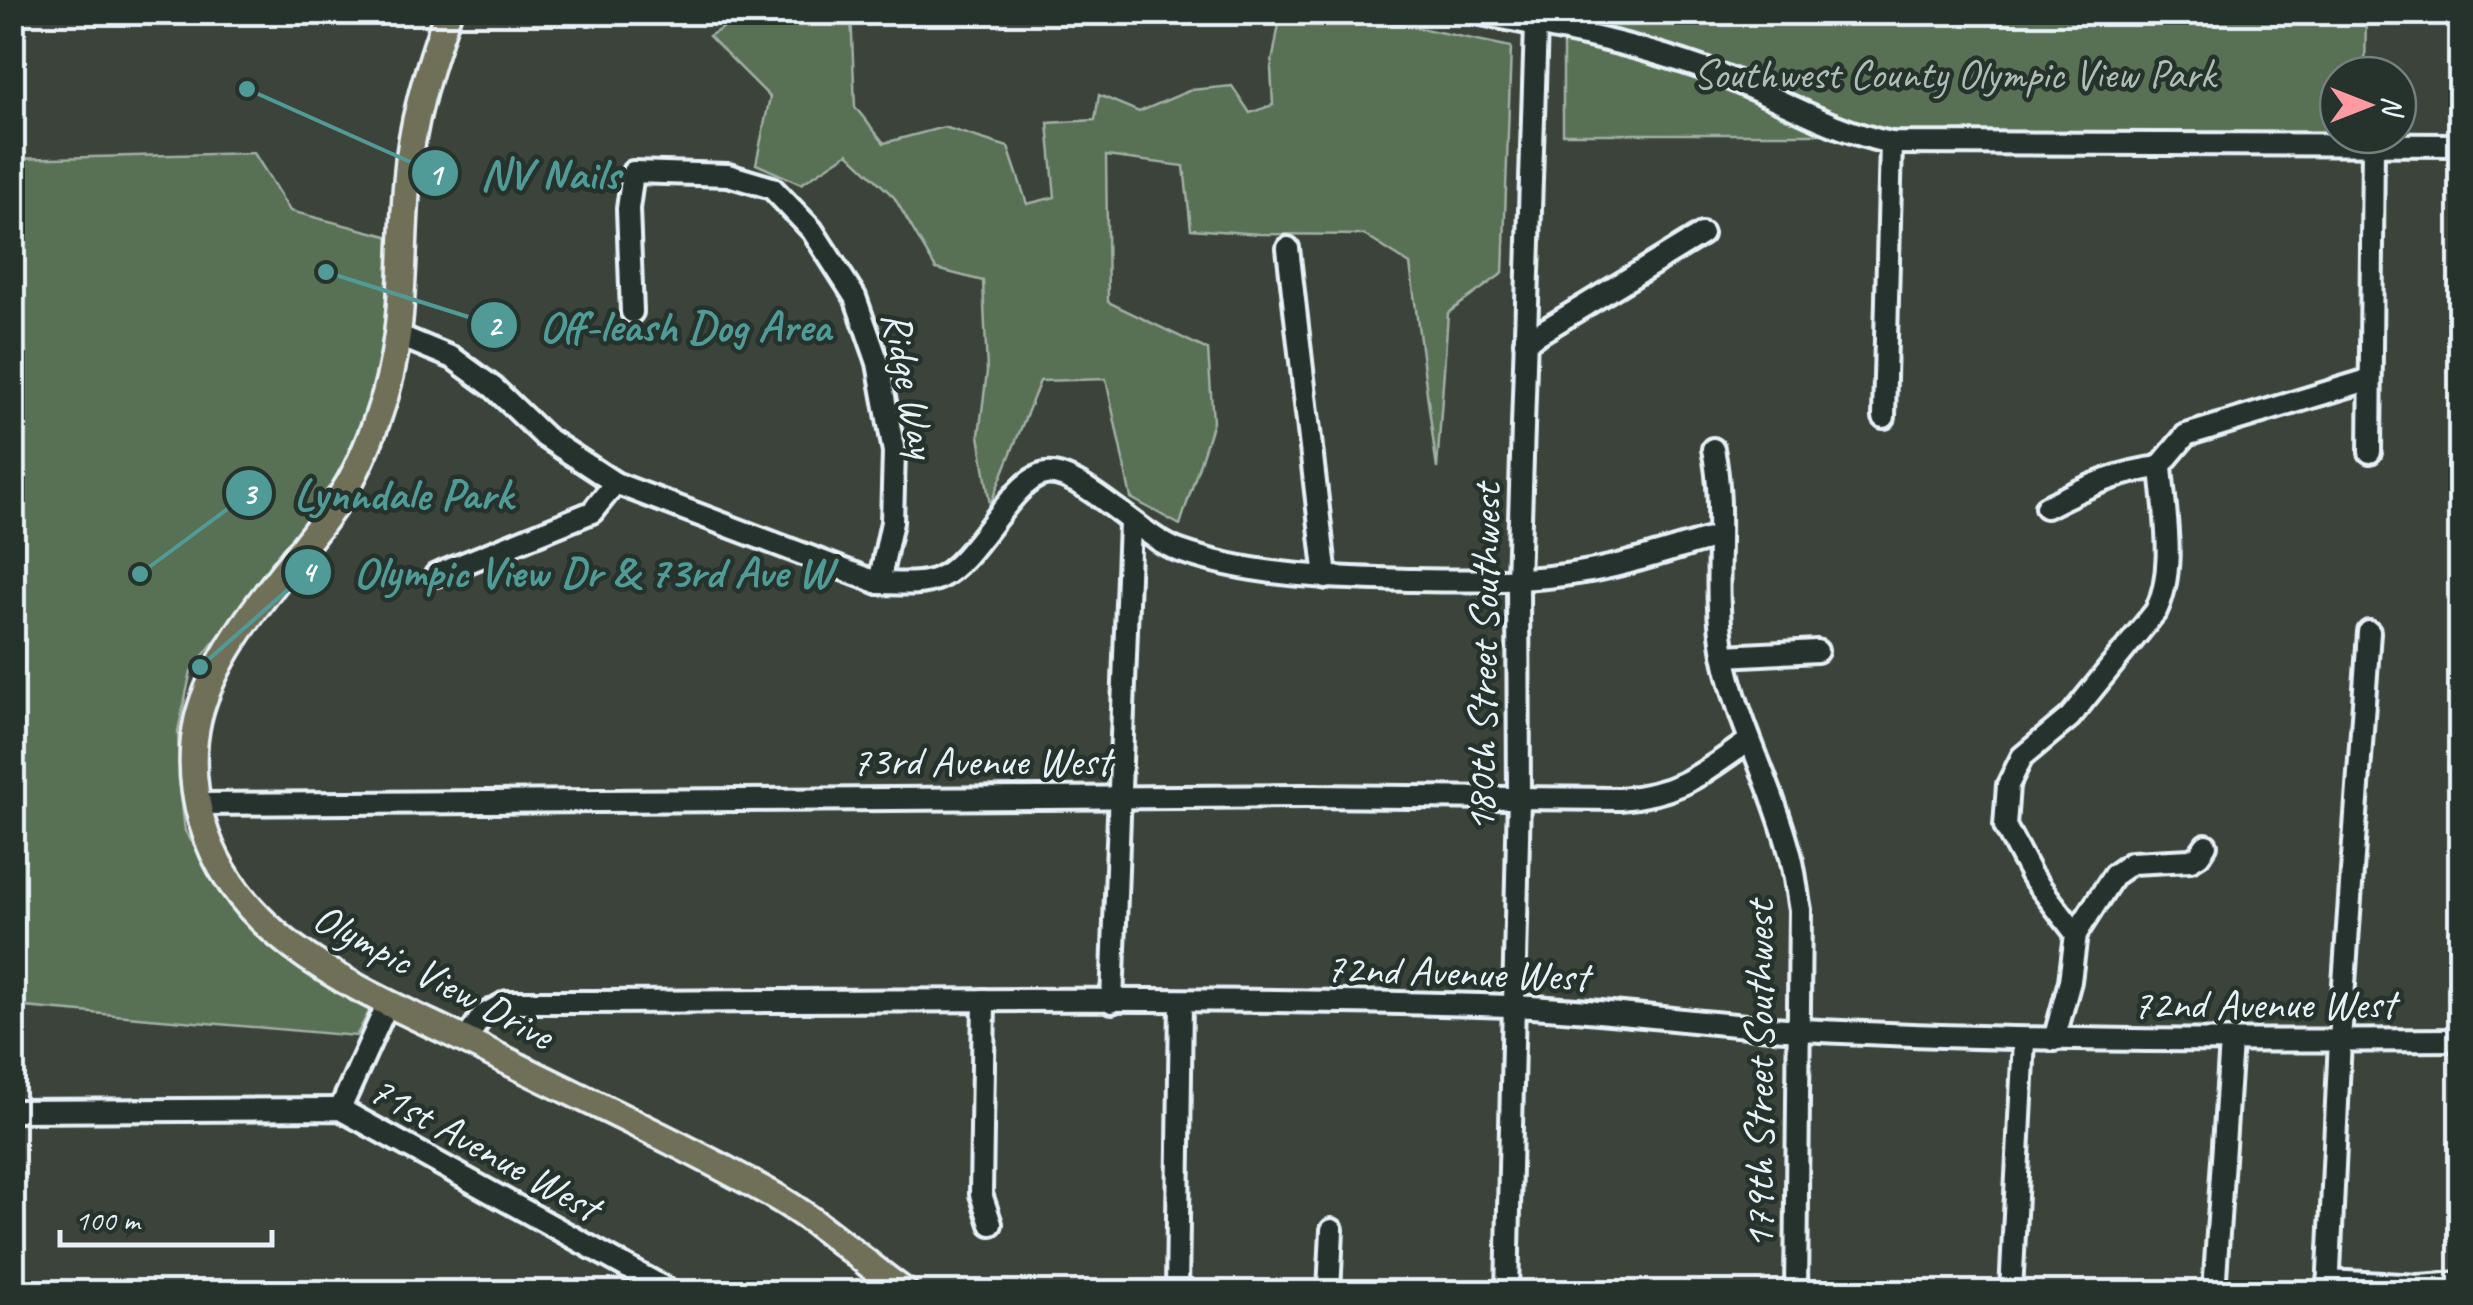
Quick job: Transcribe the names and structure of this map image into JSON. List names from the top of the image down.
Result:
{
  "streets": {
    "main road": ["Olympic View Drive"],
    "street": [
      "Ridge Way",
      "180th Street Southwest",
      "73rd Avenue West",
      "72nd Avenue West",
      "179th Street Southwest",
      "71st Avenue West"
    ]
  },
  "crossings": [
    ["180th Street Southwest", "73rd Avenue West"],
    ["180th Street Southwest", "72nd Avenue West"],
    ["73rd Avenue West", "Olympic View Drive"],
    ["73rd Avenue West", "179th Street Southwest"],
    ["72nd Avenue West", "Olympic View Drive"],
    ["72nd Avenue West", "179th Street Southwest"]
  ],
  "parks": ["Southwest County Olympic View Park"],
  "places": [
    "NV Nails",
    "Off-leash Dog Area",
    "Lynndale Park",
    "Olympic View Dr & 73rd Ave W"
  ],
  "scale_bar": "100 m",
  "north": "right"
}
